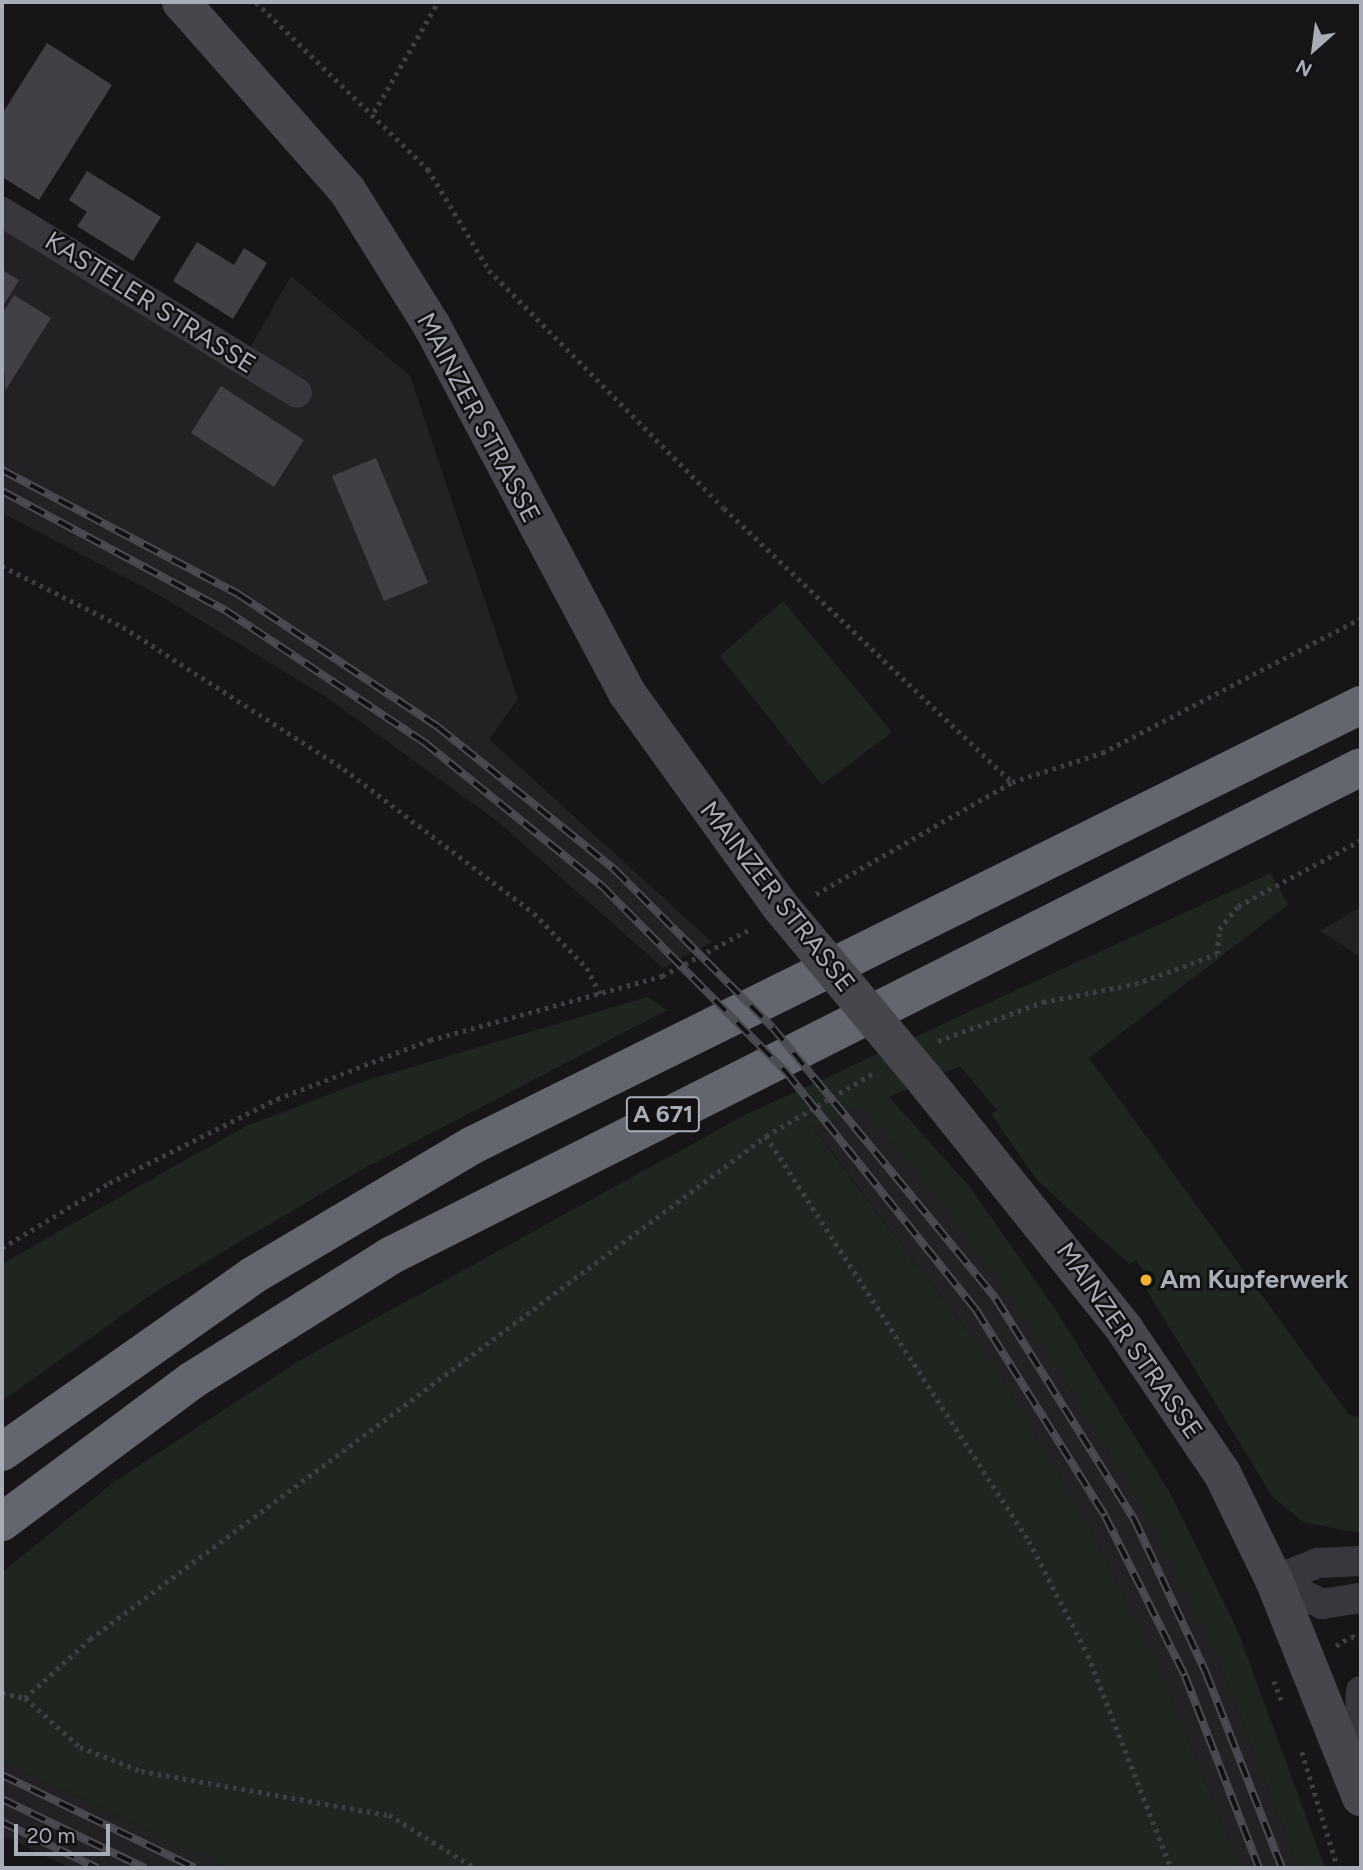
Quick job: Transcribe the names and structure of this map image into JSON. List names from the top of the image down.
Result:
{
  "streets": {
    "highway": ["A 671"],
    "main road": ["MAINZER STRASSE"],
    "street": ["KASTELER STRASSE"]
  },
  "places": ["Am Kupferwerk"],
  "scale_bar": "20 m",
  "north": "bottom left"
}
